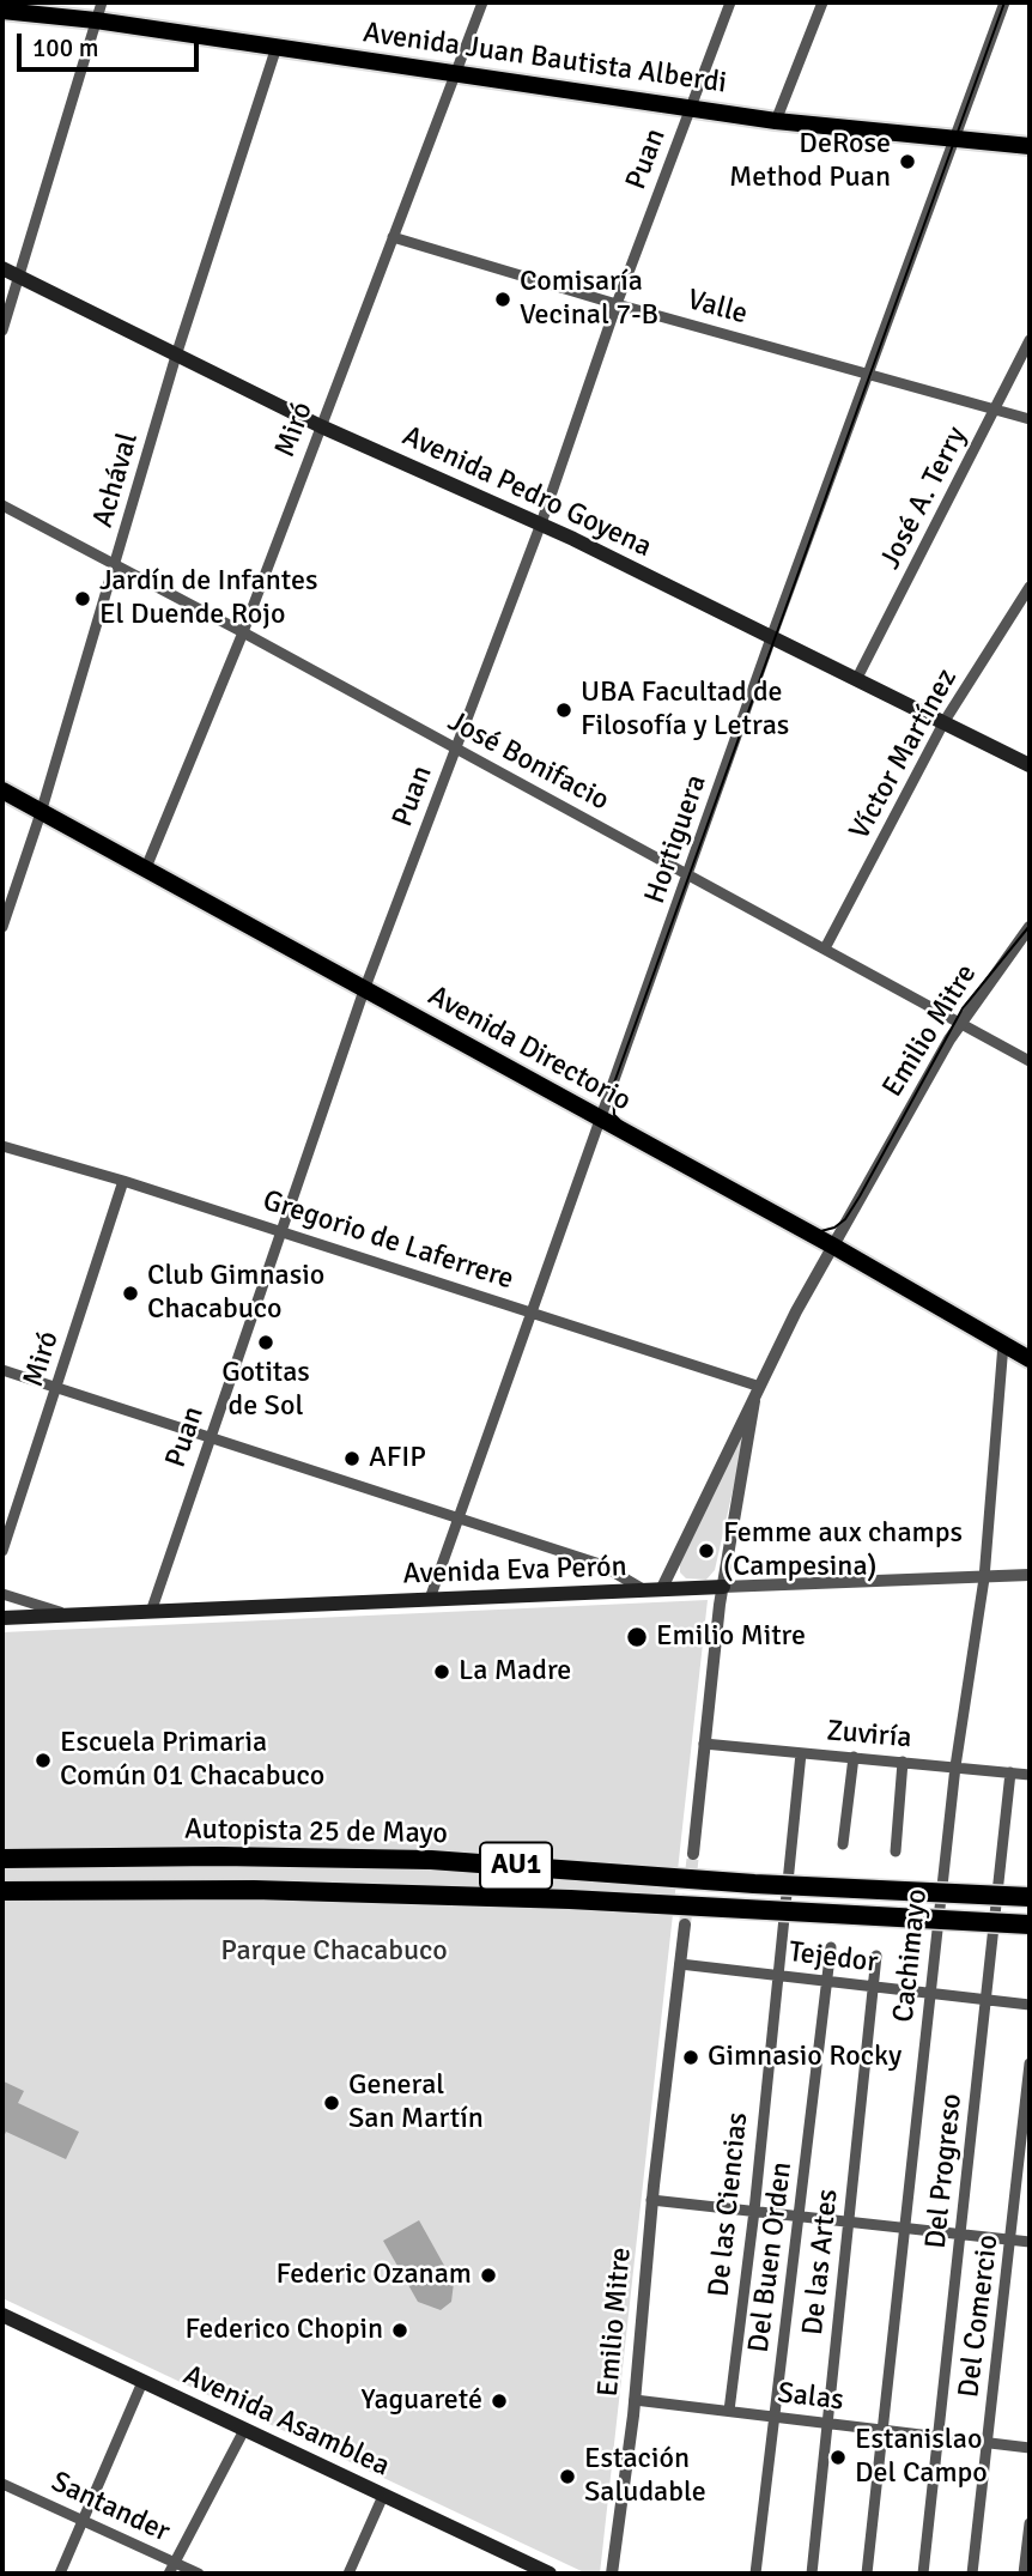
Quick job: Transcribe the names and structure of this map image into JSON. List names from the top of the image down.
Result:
{
  "streets": {
    "highway": ["Autopista 25 de Mayo", "AU1"],
    "main road": [
      "Avenida Juan Bautista Alberdi",
      "Avenida Pedro Goyena",
      "Avenida Directorio",
      "Avenida Eva Perón",
      "Avenida Asamblea"
    ],
    "street": [
      "Puan",
      "Valle",
      "Miró",
      "Achával",
      "José A. Terry",
      "Víctor Martínez",
      "José Bonifacio",
      "Hortiguera",
      "Emilio Mitre",
      "Gregorio de Laferrere",
      "Zuviría",
      "Cachimayo",
      "Tejedor",
      "Del Progreso",
      "De las Ciencias",
      "Del Buen Orden",
      "De las Artes",
      "Del Comercio",
      "Salas",
      "Santander"
    ]
  },
  "crossings": [
    ["Avenida Juan Bautista Alberdi", "Puan"],
    ["Avenida Juan Bautista Alberdi", "Miró"],
    ["Avenida Juan Bautista Alberdi", "Achával"],
    ["Avenida Juan Bautista Alberdi", "Hortiguera"],
    ["Puan", "Valle"],
    ["Puan", "Avenida Pedro Goyena"],
    ["Puan", "José Bonifacio"],
    ["Puan", "Avenida Directorio"],
    ["Puan", "Gregorio de Laferrere"],
    ["Puan", "Avenida Eva Perón"],
    ["Valle", "Miró"],
    ["Valle", "José A. Terry"],
    ["Valle", "Hortiguera"],
    ["Miró", "Avenida Pedro Goyena"],
    ["Miró", "José Bonifacio"],
    ["Miró", "Avenida Directorio"],
    ["Miró", "Gregorio de Laferrere"],
    ["Achával", "Avenida Pedro Goyena"],
    ["Achával", "José Bonifacio"],
    ["Achával", "Avenida Directorio"],
    ["Avenida Pedro Goyena", "José A. Terry"],
    ["Avenida Pedro Goyena", "Víctor Martínez"],
    ["Avenida Pedro Goyena", "Hortiguera"],
    ["Víctor Martínez", "José Bonifacio"],
    ["José Bonifacio", "Hortiguera"],
    ["José Bonifacio", "Emilio Mitre"],
    ["Hortiguera", "Avenida Directorio"],
    ["Hortiguera", "Gregorio de Laferrere"],
    ["Hortiguera", "Avenida Eva Perón"],
    ["Emilio Mitre", "Avenida Directorio"],
    ["Emilio Mitre", "Gregorio de Laferrere"],
    ["Emilio Mitre", "Avenida Eva Perón"],
    ["Emilio Mitre", "Zuviría"],
    ["Emilio Mitre", "Tejedor"],
    ["Emilio Mitre", "Salas"],
    ["Avenida Directorio", "Cachimayo"],
    ["Avenida Eva Perón", "Cachimayo"],
    ["Zuviría", "Cachimayo"],
    ["Zuviría", "Del Progreso"],
    ["Zuviría", "De las Ciencias"],
    ["Cachimayo", "Tejedor"],
    ["Cachimayo", "Salas"],
    ["Tejedor", "Del Progreso"],
    ["Tejedor", "De las Ciencias"],
    ["Tejedor", "Del Buen Orden"],
    ["Tejedor", "De las Artes"],
    ["Del Progreso", "Salas"],
    ["De las Ciencias", "Salas"],
    ["Del Buen Orden", "Salas"],
    ["De las Artes", "Salas"],
    ["Del Comercio", "Salas"]
  ],
  "parks": ["Parque Chacabuco"],
  "places": [
    "DeRose Method Puan",
    "Comisaría Vecinal 7-B",
    "Jardín de Infantes El Duende Rojo",
    "UBA Facultad de Filosofía y Letras",
    "Club Gimnasio Chacabuco",
    "Gotitas de Sol",
    "AFIP",
    "Femme aux champs (Campesina)",
    "Emilio Mitre",
    "La Madre",
    "Escuela Primaria Común 01 Chacabuco",
    "Gimnasio Rocky",
    "General San Martín",
    "Federic Ozanam",
    "Federico Chopin",
    "Yaguareté",
    "Estanislao Del Campo",
    "Estación Saludable"
  ],
  "scale_bar": "100 m"
}
